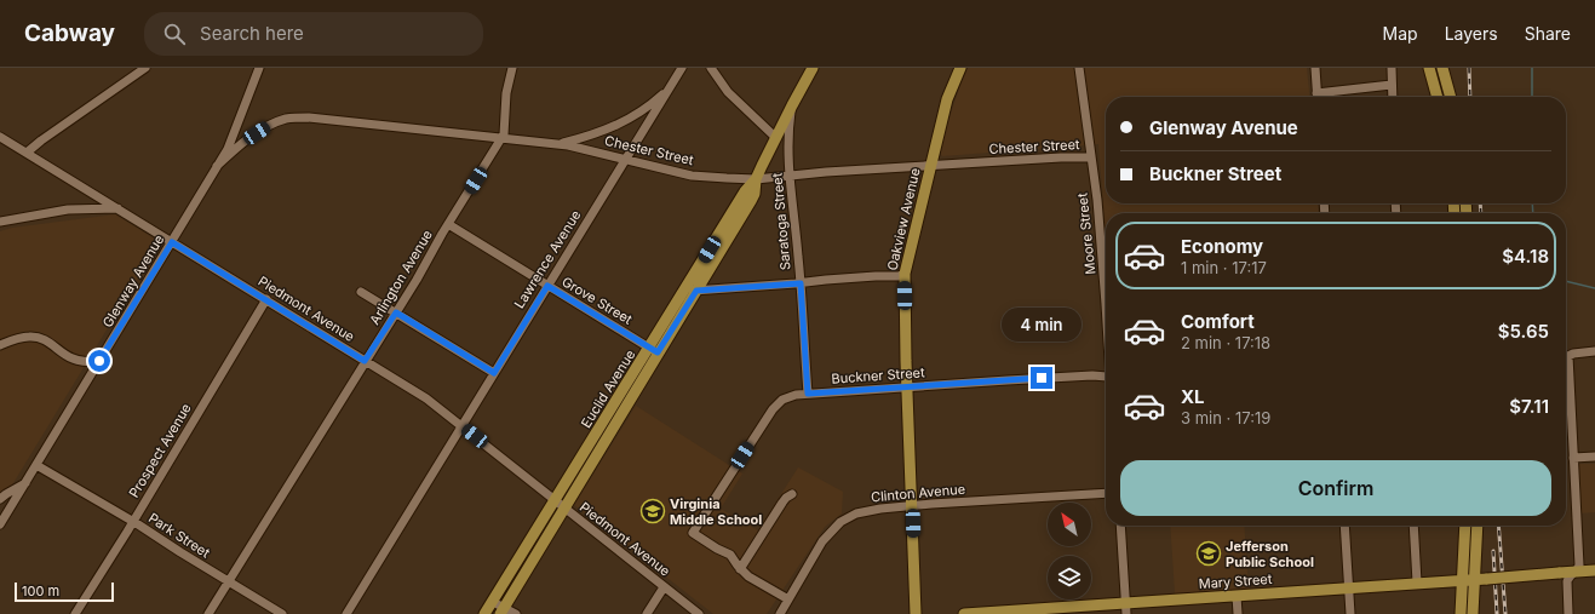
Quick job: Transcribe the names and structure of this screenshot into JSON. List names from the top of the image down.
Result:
{
  "streets": {
    "main road": ["Oakview Avenue", "Euclid Avenue", "Mary Street"],
    "street": [
      "Chester Street",
      "Saratoga Street",
      "Moore Street",
      "Lawrence Avenue",
      "Arlington Avenue",
      "Glenway Avenue",
      "Grove Street",
      "Piedmont Avenue",
      "Buckner Street",
      "Prospect Avenue",
      "Clinton Avenue",
      "Park Street"
    ]
  },
  "crossings": [
    ["Chester Street", "Oakview Avenue"],
    ["Chester Street", "Saratoga Street"],
    ["Chester Street", "Moore Street"],
    ["Chester Street", "Lawrence Avenue"],
    ["Chester Street", "Arlington Avenue"],
    ["Chester Street", "Glenway Avenue"],
    ["Chester Street", "Euclid Avenue"],
    ["Oakview Avenue", "Buckner Street"],
    ["Oakview Avenue", "Clinton Avenue"],
    ["Saratoga Street", "Buckner Street"],
    ["Saratoga Street", "Euclid Avenue"],
    ["Lawrence Avenue", "Grove Street"],
    ["Lawrence Avenue", "Piedmont Avenue"],
    ["Arlington Avenue", "Grove Street"],
    ["Arlington Avenue", "Piedmont Avenue"],
    ["Arlington Avenue", "Park Street"],
    ["Glenway Avenue", "Piedmont Avenue"],
    ["Glenway Avenue", "Park Street"],
    ["Grove Street", "Euclid Avenue"],
    ["Piedmont Avenue", "Euclid Avenue"],
    ["Piedmont Avenue", "Prospect Avenue"],
    ["Prospect Avenue", "Park Street"]
  ],
  "places": {
    "school or university": ["Virginia Middle School", "Jefferson Public School"]
  },
  "scale_bar": "100 m",
  "north": "top left",
  "page": {
    "header": "Cabway",
    "search": "Search here",
    "nav": ["Map", "Layers", "Share"],
    "banner": ["Glenway Avenue", "Buckner Street"],
    "list": [
      {
        "name": "Economy",
        "note": "1 min · 17:17",
        "value": "$4.18"
      },
      {
        "name": "Comfort",
        "note": "2 min · 17:18",
        "value": "$5.65"
      },
      {
        "name": "XL",
        "note": "3 min · 17:19",
        "value": "$7.11"
      }
    ],
    "bubble": "4 min",
    "buttons": "Confirm",
    "scale": "100 m"
  }
}
